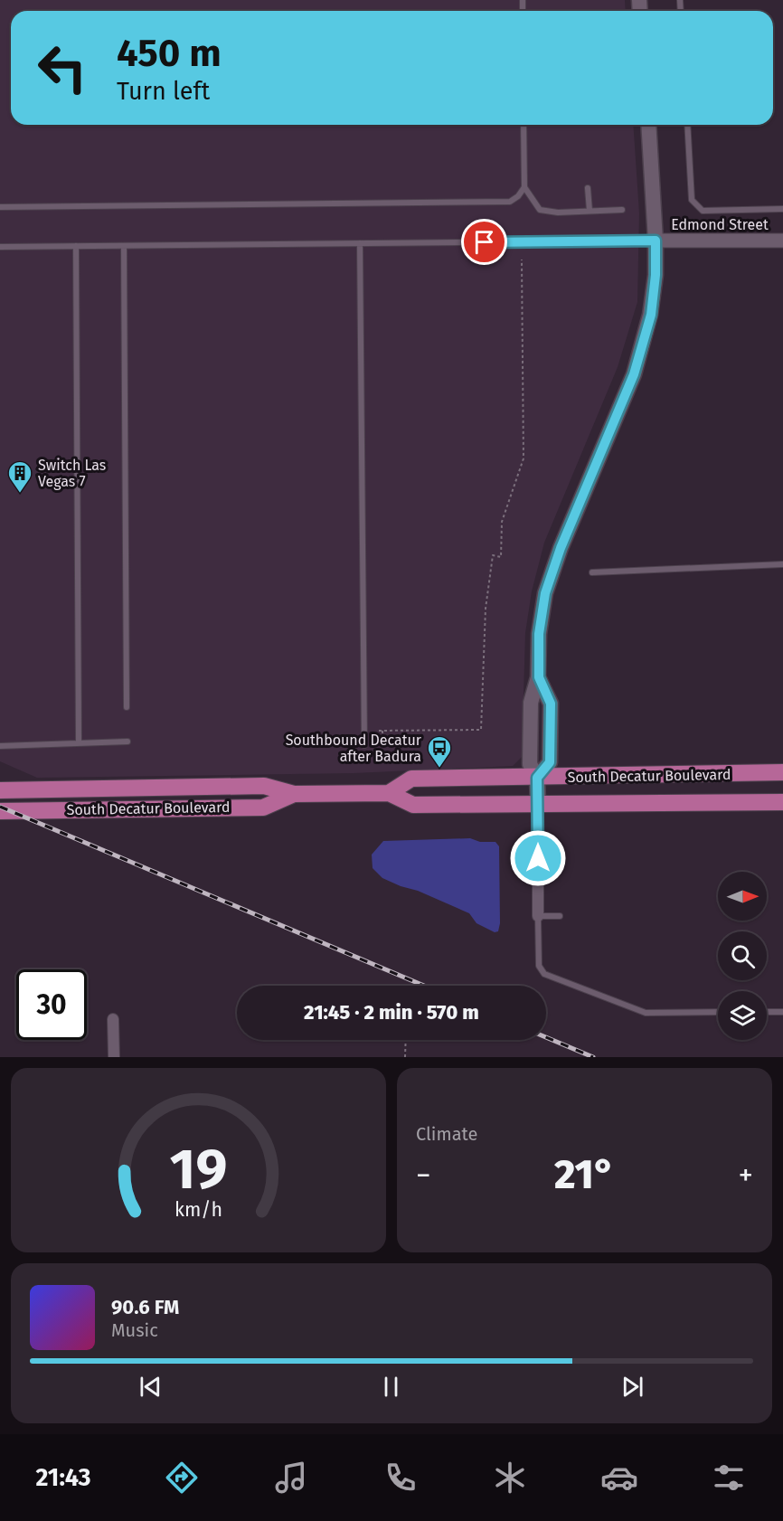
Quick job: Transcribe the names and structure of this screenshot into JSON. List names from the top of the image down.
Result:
{
  "streets": {
    "main road": ["South Decatur Boulevard"],
    "street": ["Edmond Street"]
  },
  "places": {
    "building": ["Switch Las Vegas 7"],
    "bus stop": ["Southbound Decatur after Badura"]
  },
  "north": "right",
  "page": {
    "turn": ["450 m", "Turn left"],
    "limit": "30",
    "trip": "21:45 · 2 min · 570 m",
    "tile": "Climate",
    "heat": ["−", "21°", "+"],
    "song": ["90.6 FM", "Music"],
    "tabs": "21:43",
    "gauge": ["19", "km/h"]
  }
}
